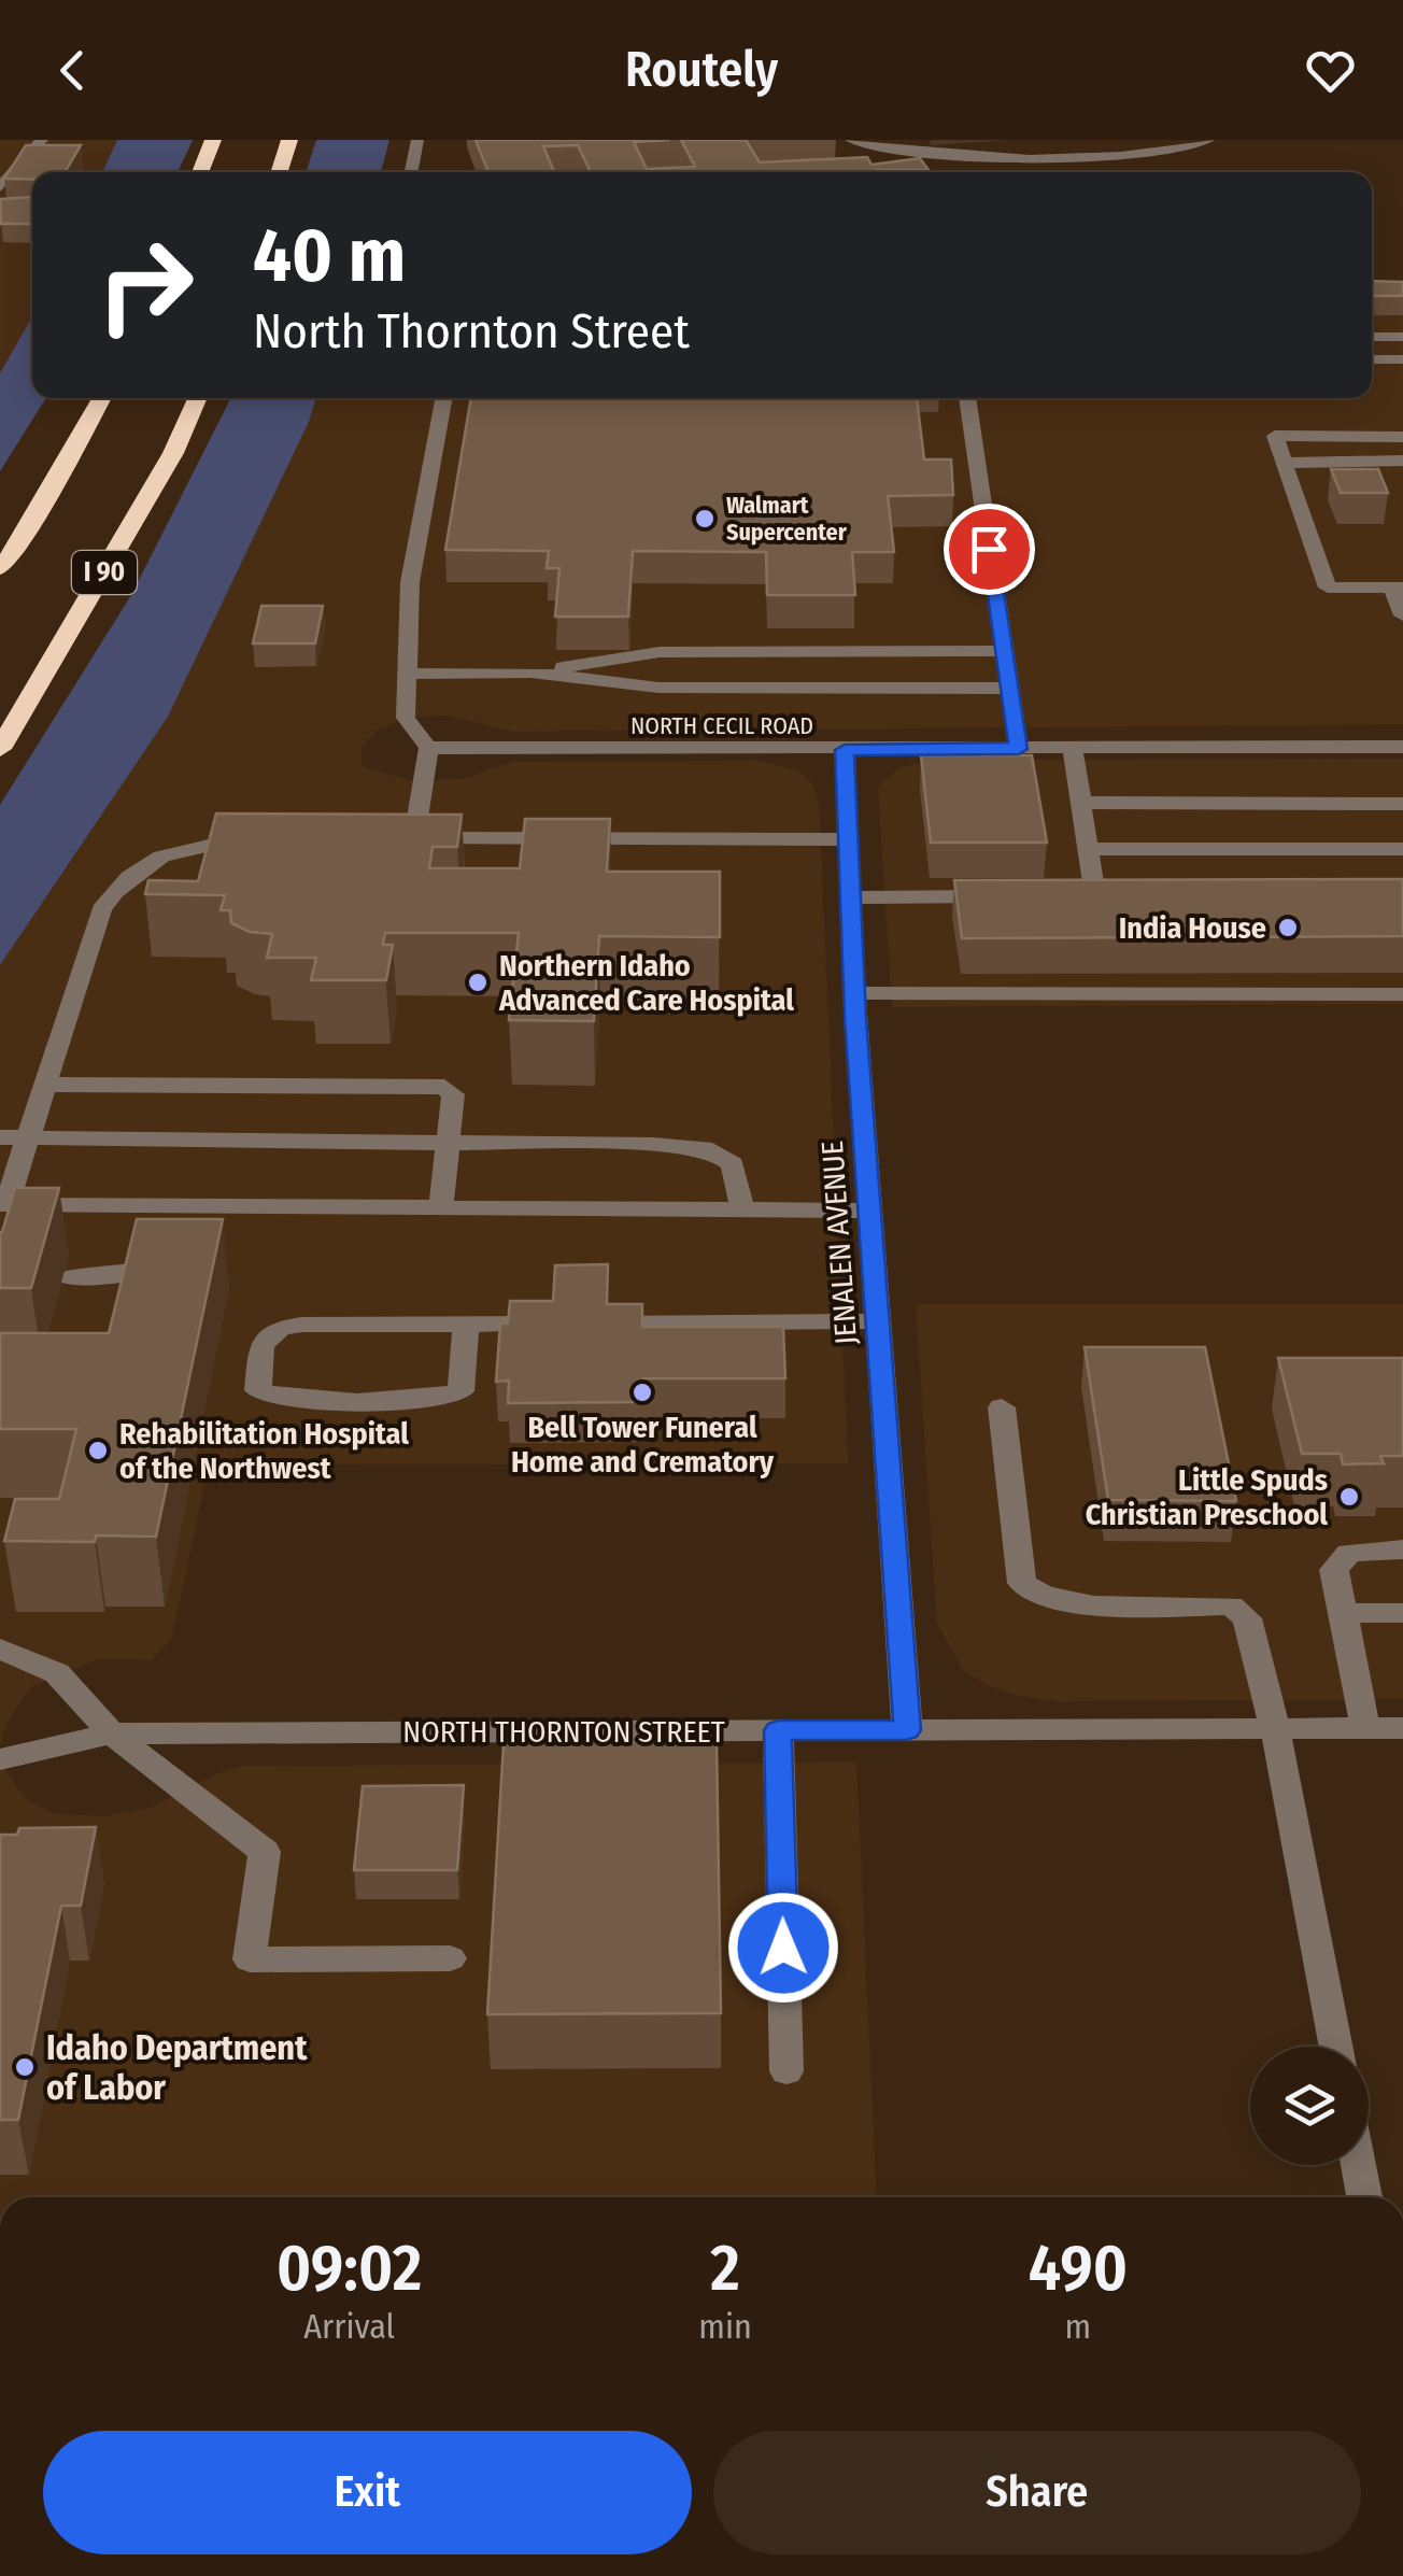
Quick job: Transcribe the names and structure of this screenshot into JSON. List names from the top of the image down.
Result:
{
  "streets": {
    "highway": ["I 90"],
    "street": ["NORTH CECIL ROAD", "JENALEN AVENUE", "NORTH THORNTON STREET"]
  },
  "crossings": [
    ["NORTH CECIL ROAD", "JENALEN AVENUE"],
    ["JENALEN AVENUE", "NORTH THORNTON STREET"]
  ],
  "places": [
    "Walmart Supercenter",
    "India House",
    "Northern Idaho Advanced Care Hospital",
    "Bell Tower Funeral Home and Crematory",
    "Rehabilitation Hospital of the Northwest",
    "Little Spuds Christian Preschool",
    "Idaho Department of Labor"
  ],
  "page": {
    "header": "Routely",
    "turn": ["40 m", "North Thornton Street"],
    "eta": [
      "09:02",
      "Arrival",
      "2",
      "min",
      "490",
      "m"
    ],
    "buttons": ["Exit", "Share"]
  }
}
